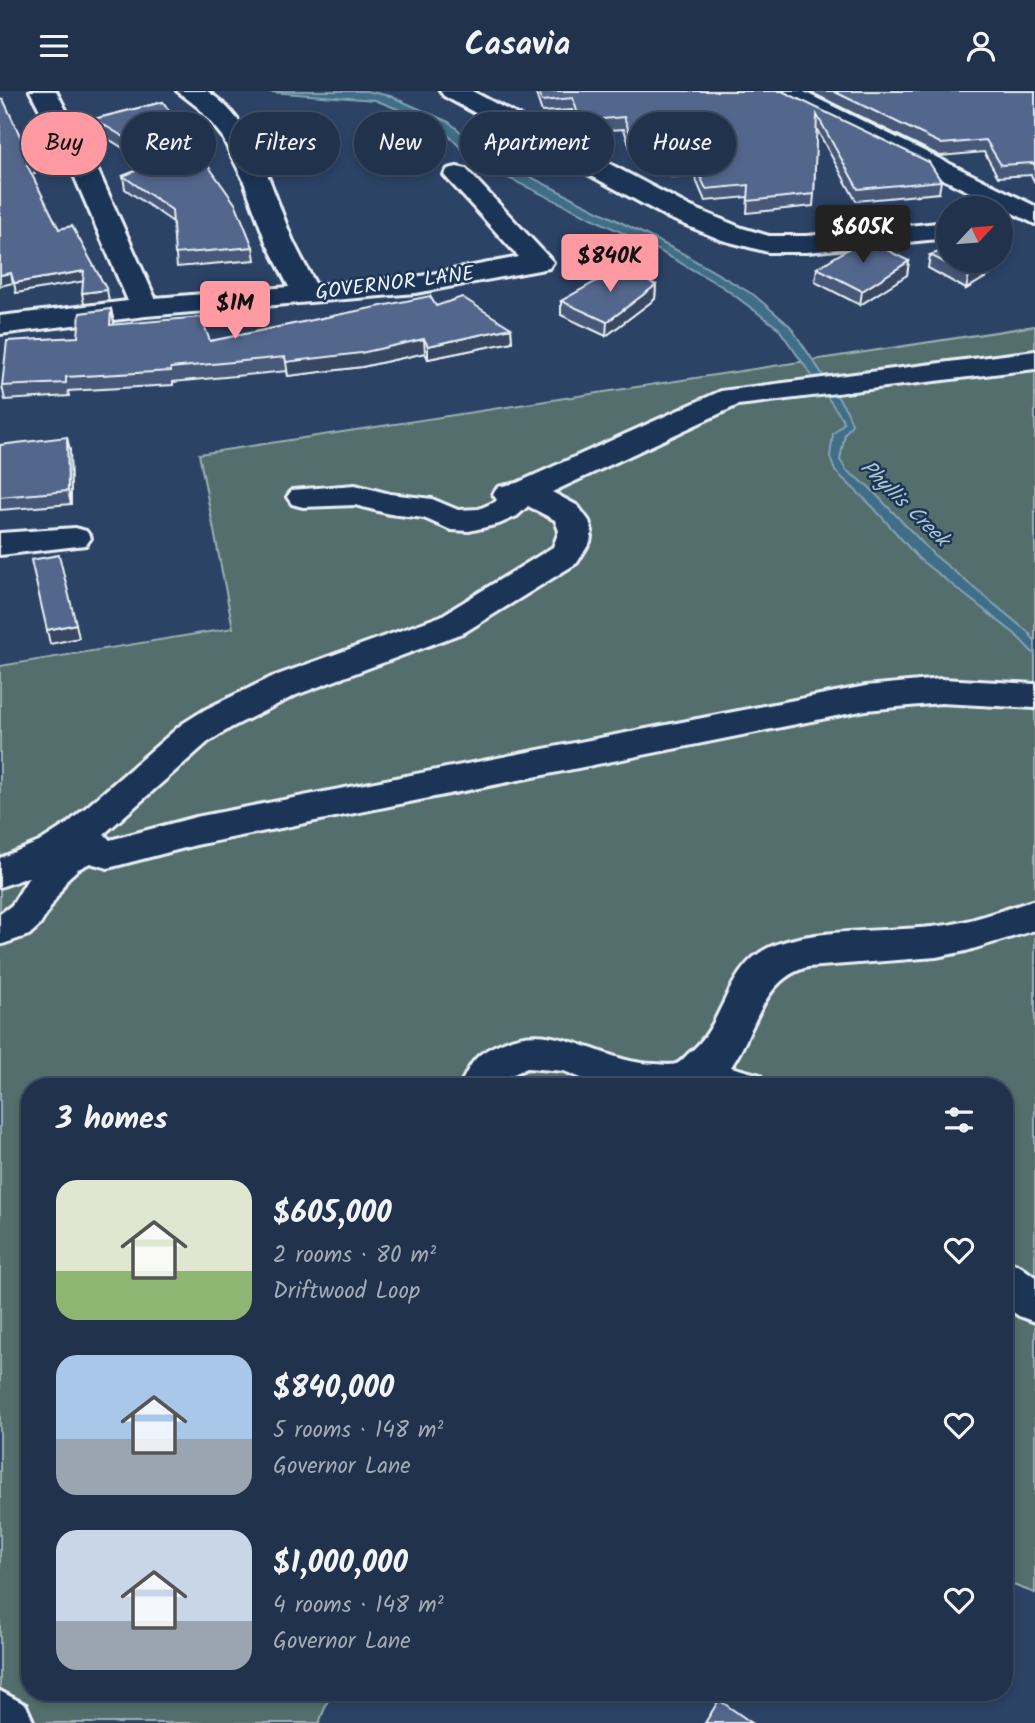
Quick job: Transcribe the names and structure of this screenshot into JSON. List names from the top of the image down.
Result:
{
  "streets": {
    "street": ["GOVERNOR LANE"]
  },
  "water": ["Phyllis Creek"],
  "north": "top right",
  "page": {
    "header": "Casavia",
    "chip": [
      "Buy",
      "Rent",
      "Filters",
      "New",
      "Apartment",
      "House"
    ],
    "price": ["$605K", "$840K", "$1M"],
    "heading": "3 homes",
    "list": [
      {
        "name": "$605,000",
        "note": "2 rooms · 80 m² · Driftwood Loop"
      },
      {
        "name": "$840,000",
        "note": "5 rooms · 148 m² · Governor Lane"
      },
      {
        "name": "$1,000,000",
        "note": "4 rooms · 148 m² · Governor Lane"
      }
    ]
  }
}
